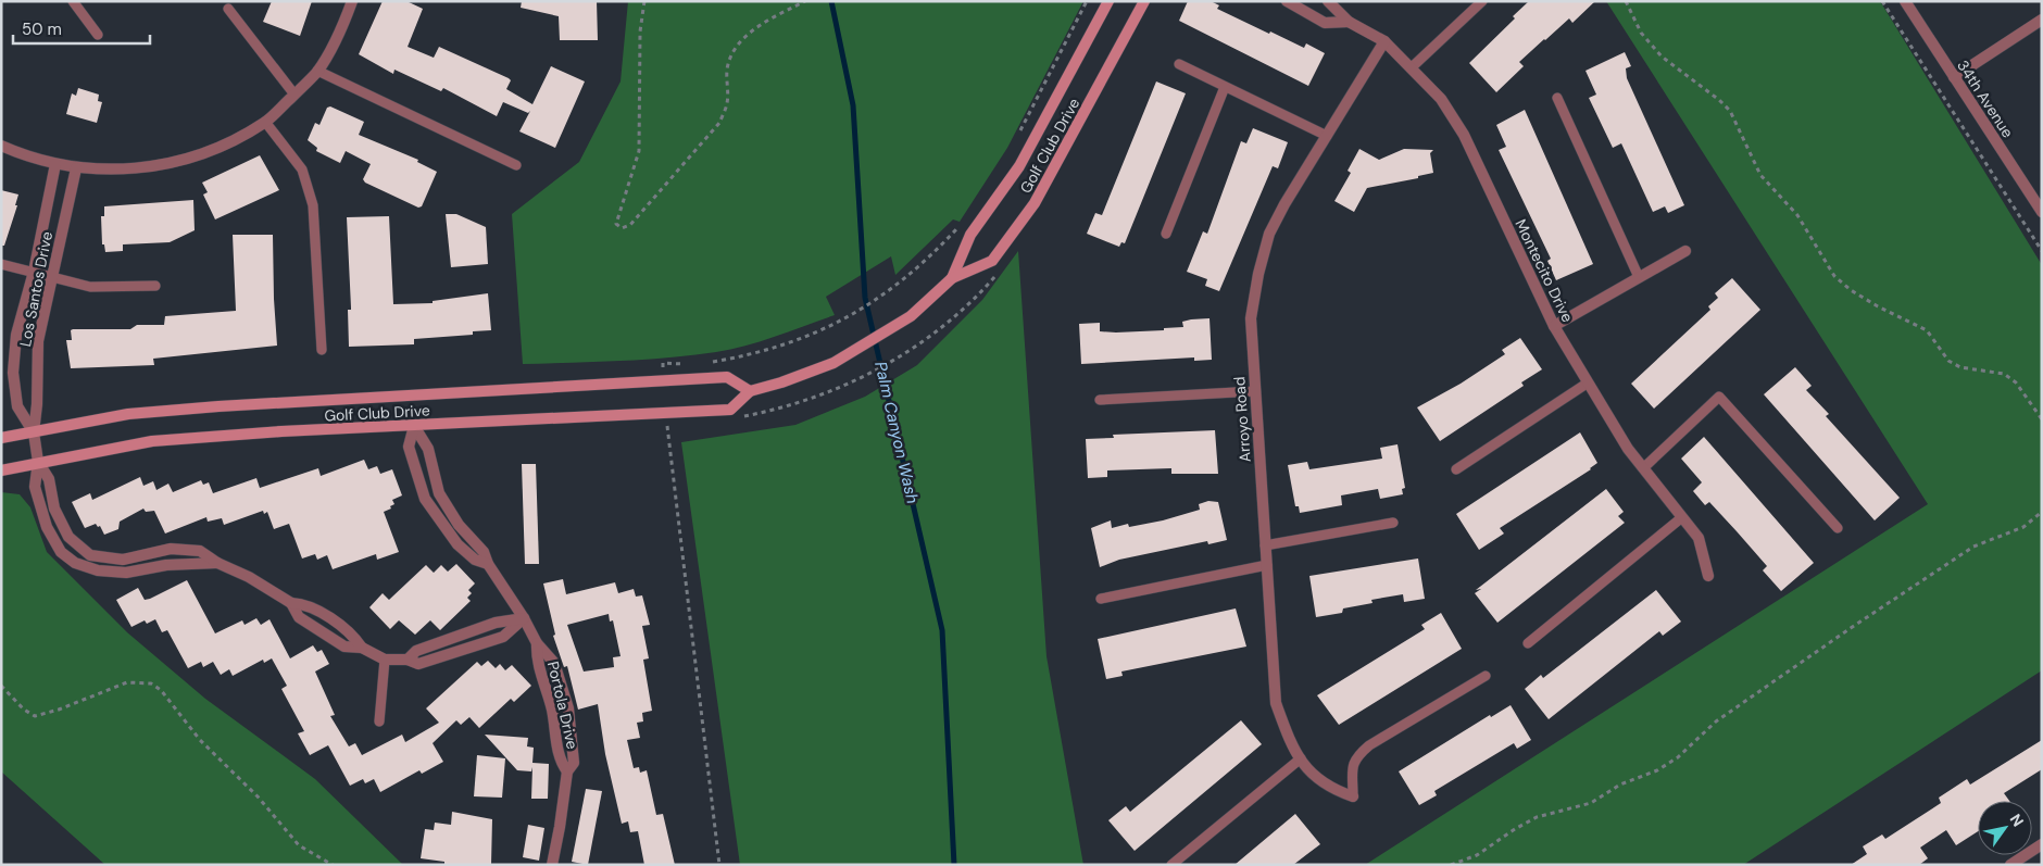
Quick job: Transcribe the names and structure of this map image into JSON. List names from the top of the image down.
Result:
{
  "streets": {
    "street": [
      "34th Avenue",
      "Golf Club Drive",
      "Montecito Drive",
      "Los Santos Drive",
      "Arroyo Road",
      "Portola Drive"
    ]
  },
  "crossings": [
    ["Golf Club Drive", "Los Santos Drive"],
    ["Golf Club Drive", "Portola Drive"],
    ["Montecito Drive", "Arroyo Road"]
  ],
  "water": ["Palm Canyon Wash"],
  "scale_bar": "50 m",
  "north": "top right"
}
